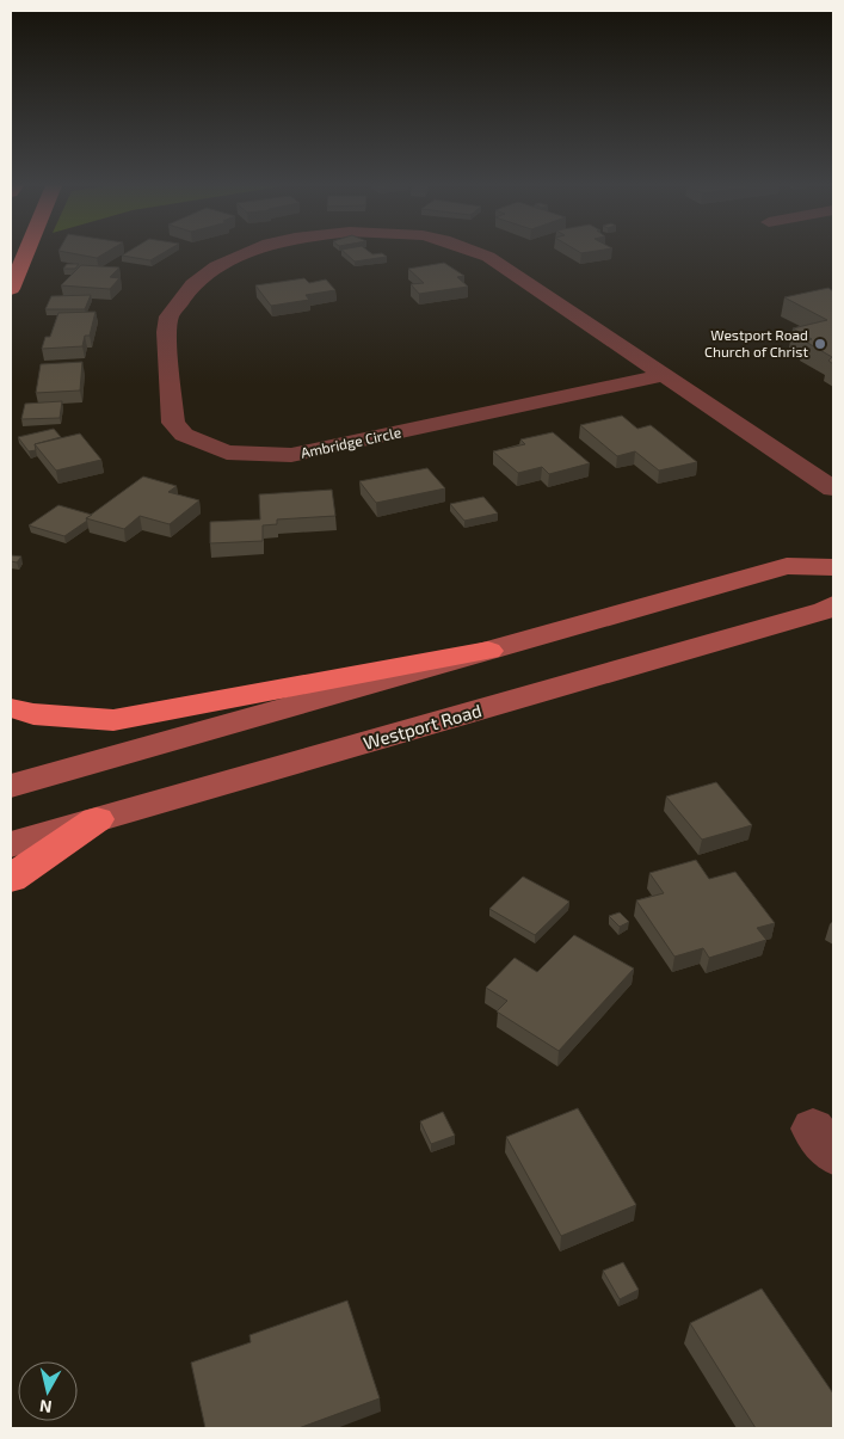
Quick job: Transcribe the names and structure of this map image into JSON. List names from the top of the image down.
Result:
{
  "streets": {
    "main road": ["Westport Road"],
    "street": ["Ambridge Circle"]
  },
  "places": ["Westport Road Church of Christ"],
  "north": "bottom"
}
